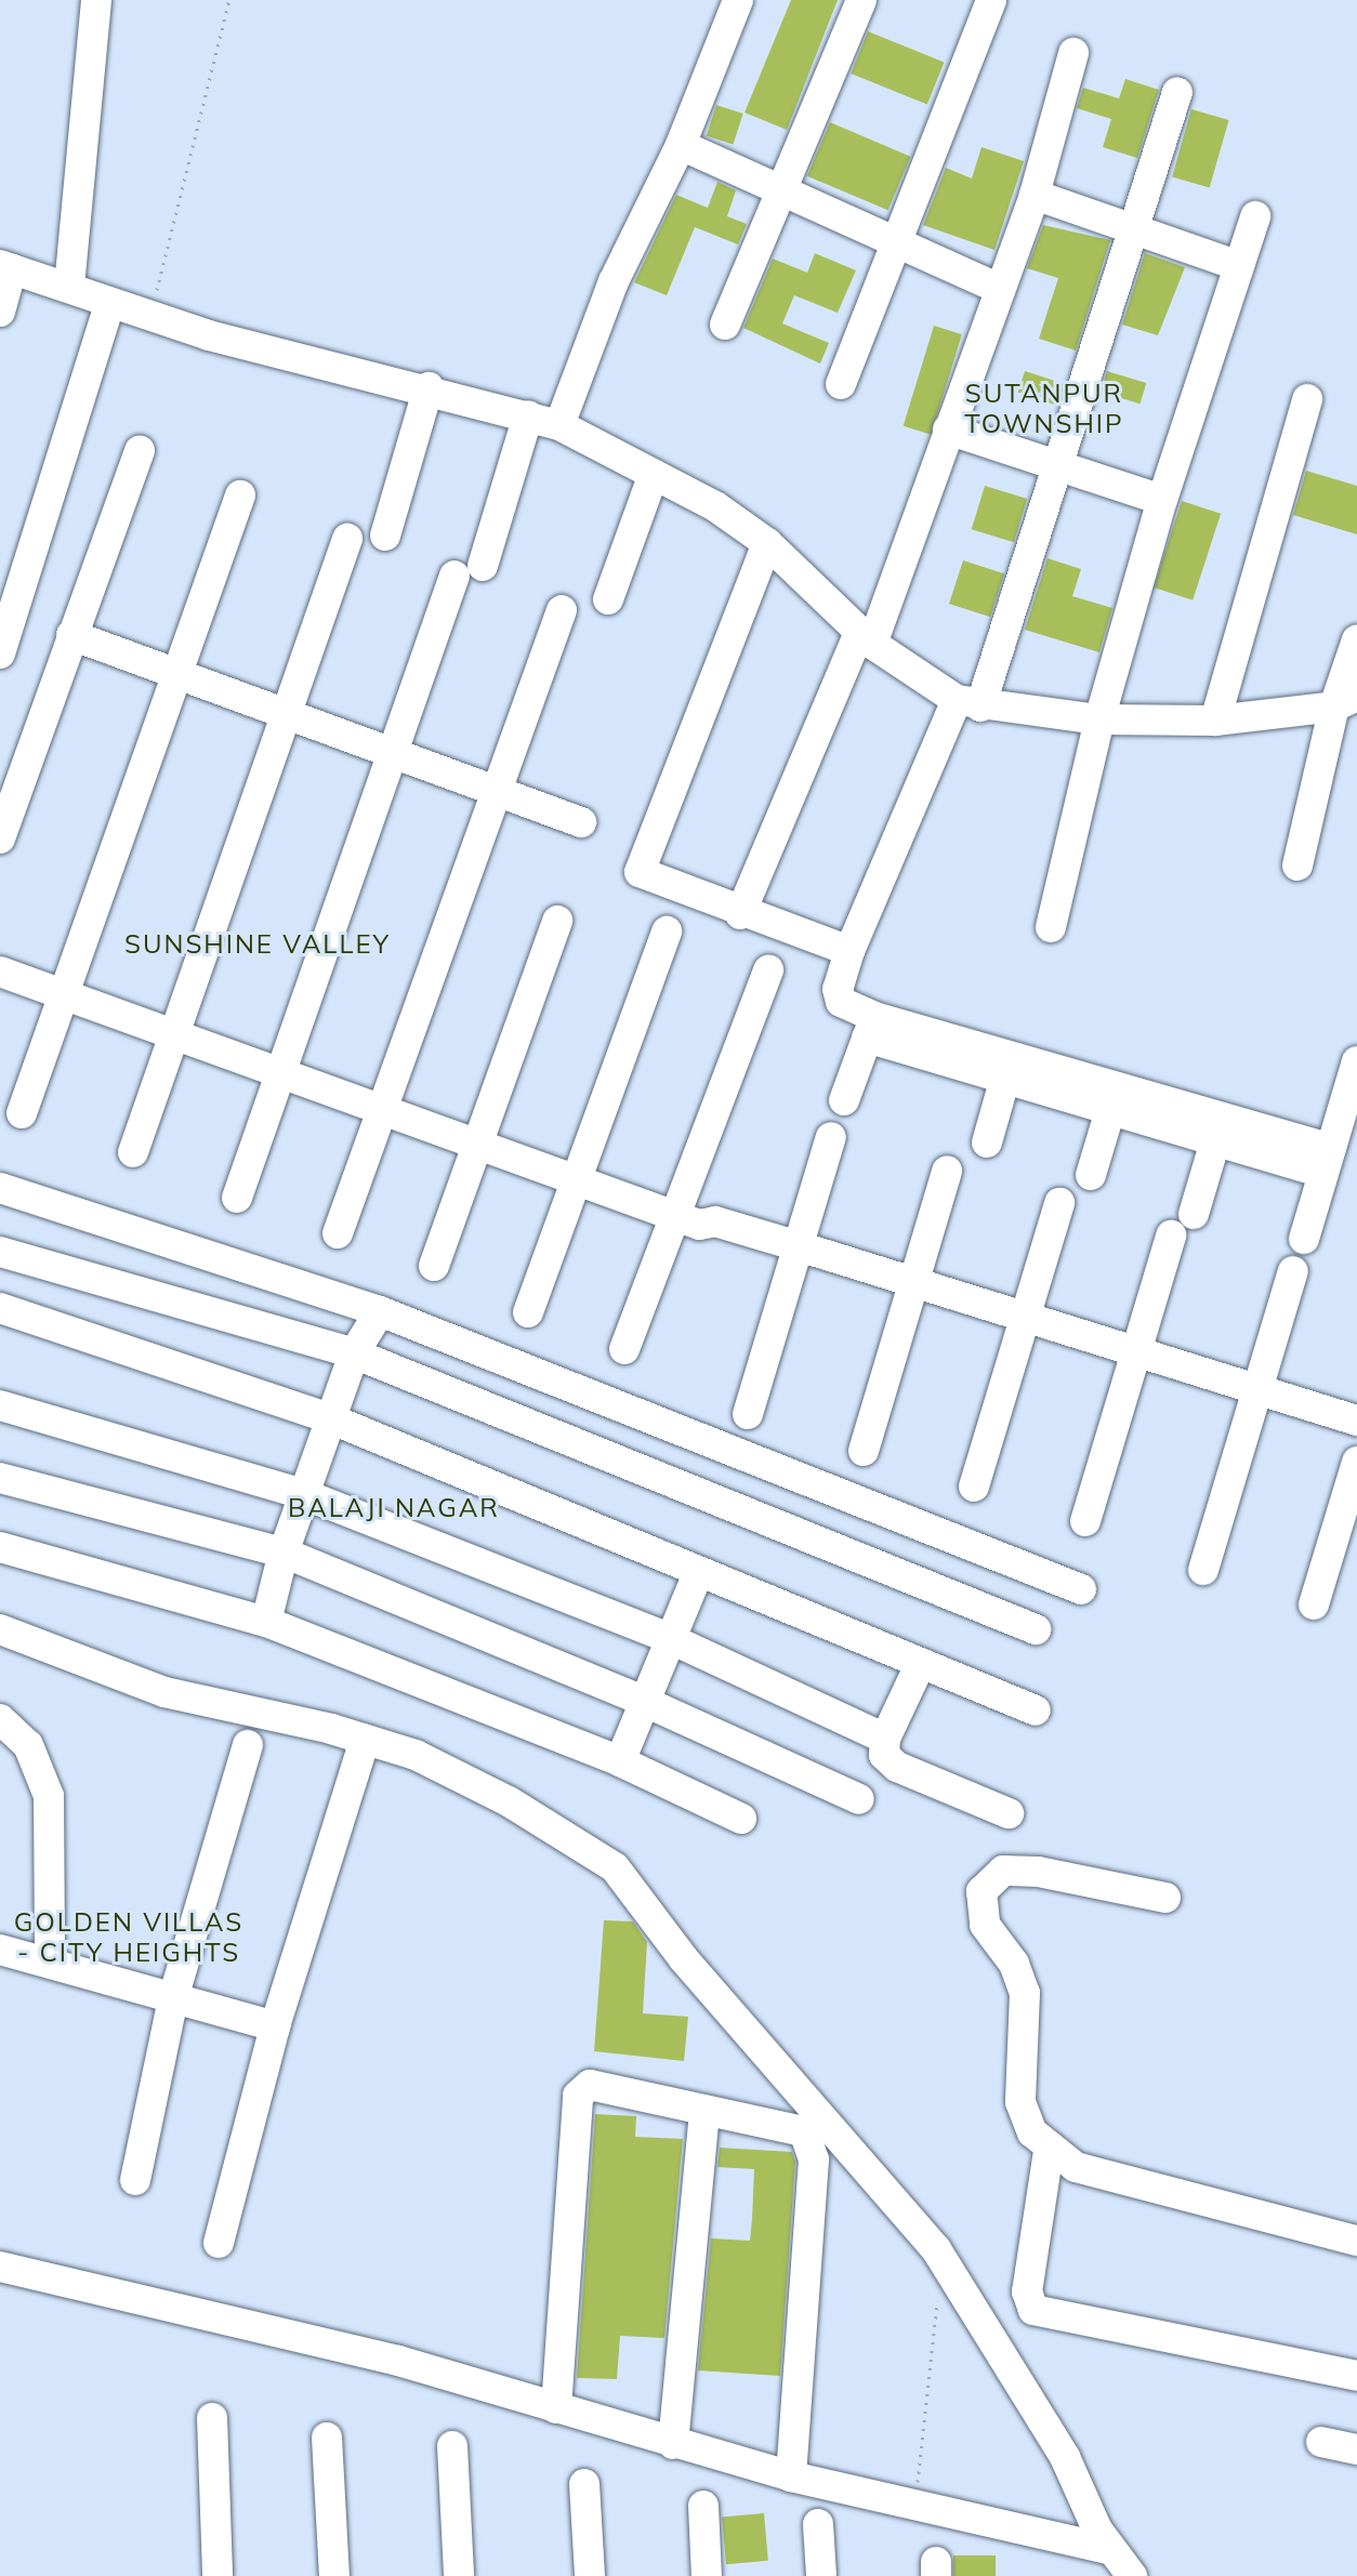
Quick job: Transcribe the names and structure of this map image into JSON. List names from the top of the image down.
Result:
{
  "districts": [
    "SUTANPUR TOWNSHIP",
    "SUNSHINE VALLEY",
    "BALAJI NAGAR",
    "GOLDEN VILLAS - CITY HEIGHTS"
  ]
}
